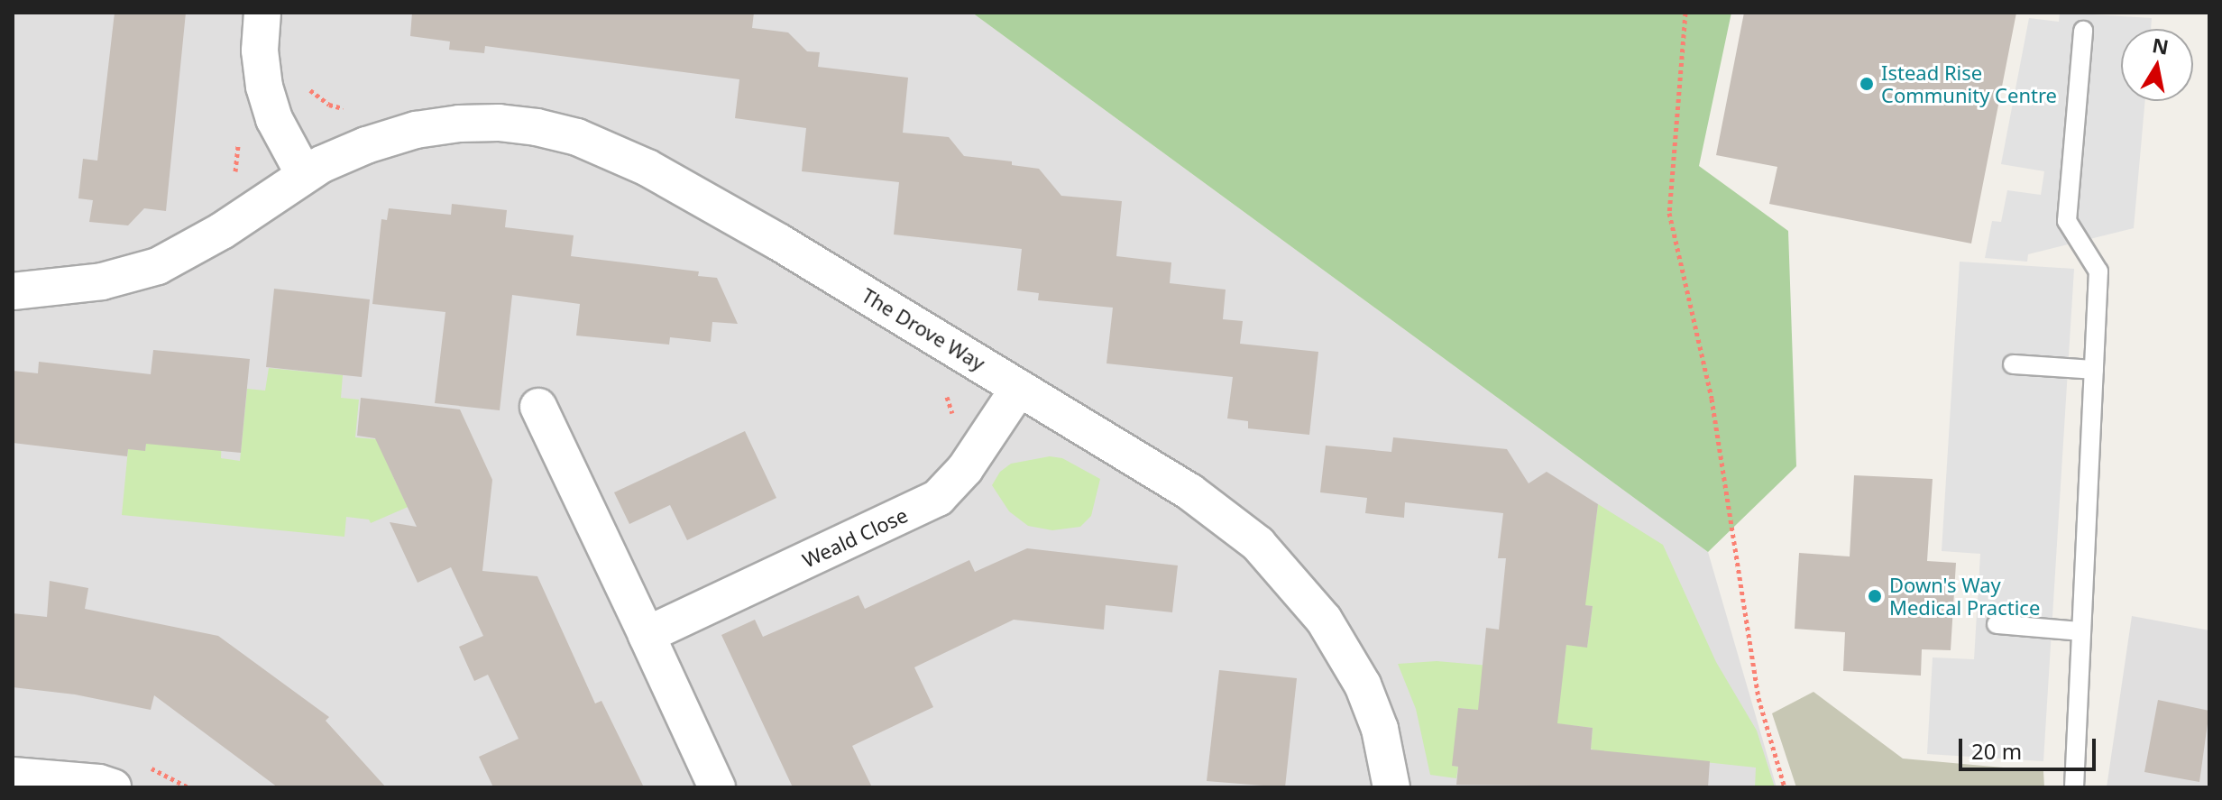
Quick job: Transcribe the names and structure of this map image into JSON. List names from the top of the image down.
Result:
{
  "streets": {
    "street": ["The Drove Way", "Weald Close"]
  },
  "crossings": [
    ["The Drove Way", "Weald Close"]
  ],
  "places": ["Istead Rise Community Centre", "Down's Way Medical Practice"],
  "scale_bar": "20 m",
  "north": "top"
}
